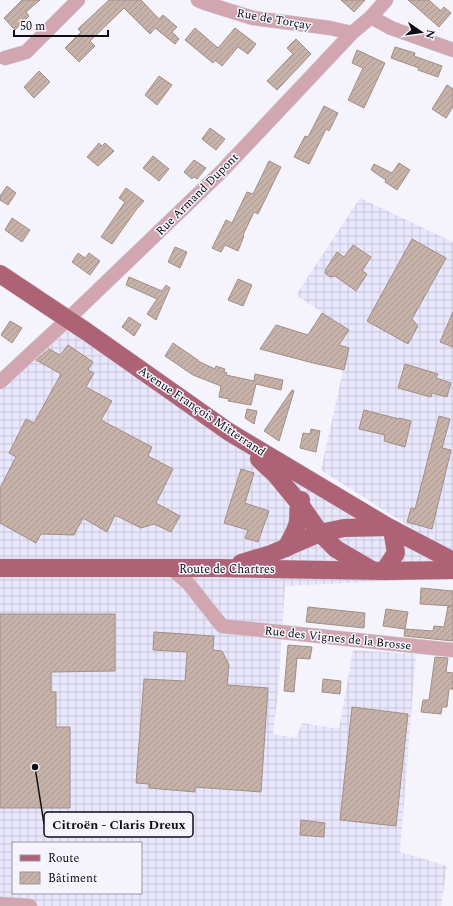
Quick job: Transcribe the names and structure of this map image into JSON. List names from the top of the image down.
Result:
{
  "streets": {
    "main road": ["Avenue François Mitterrand", "Route de Chartres"],
    "street": ["Rue de Torçay", "Rue Armand Dupont", "Rue des Vignes de la Brosse"]
  },
  "crossings": [
    ["Rue de Torçay", "Rue Armand Dupont"],
    ["Rue Armand Dupont", "Avenue François Mitterrand"],
    ["Route de Chartres", "Rue des Vignes de la Brosse"]
  ],
  "places": ["Citroën - Claris Dreux"],
  "legend": ["Route", "Bâtiment"],
  "scale_bar": "50 m",
  "north": "right"
}
